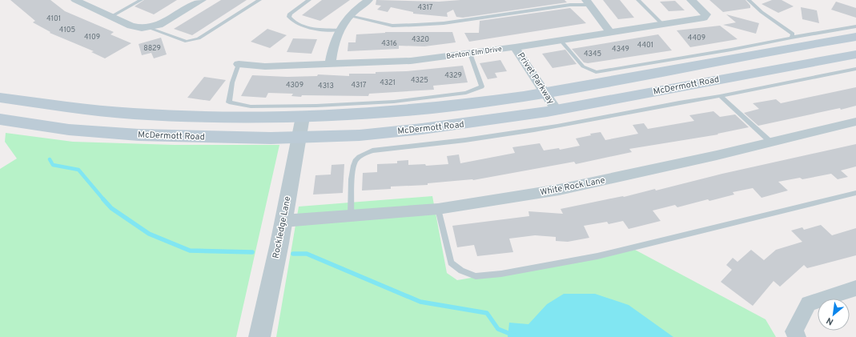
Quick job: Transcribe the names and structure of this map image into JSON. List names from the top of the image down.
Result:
{
  "streets": {
    "main road": ["McDermott Road"],
    "street": [
      "Benton Elm Drive",
      "Privet Parkway",
      "White Rock Lane",
      "Rockledge Lane"
    ]
  },
  "crossings": [
    ["Benton Elm Drive", "Privet Parkway"],
    ["Privet Parkway", "McDermott Road"],
    ["McDermott Road", "Rockledge Lane"],
    ["White Rock Lane", "Rockledge Lane"]
  ],
  "house_numbers": [
    "4317",
    "4101",
    "4105",
    "4109",
    "4409",
    "4320",
    "4316",
    "4401",
    "8829",
    "4349",
    "4345",
    "4329",
    "4325",
    "4321",
    "4309",
    "4317",
    "4313"
  ],
  "north": "bottom left"
}
